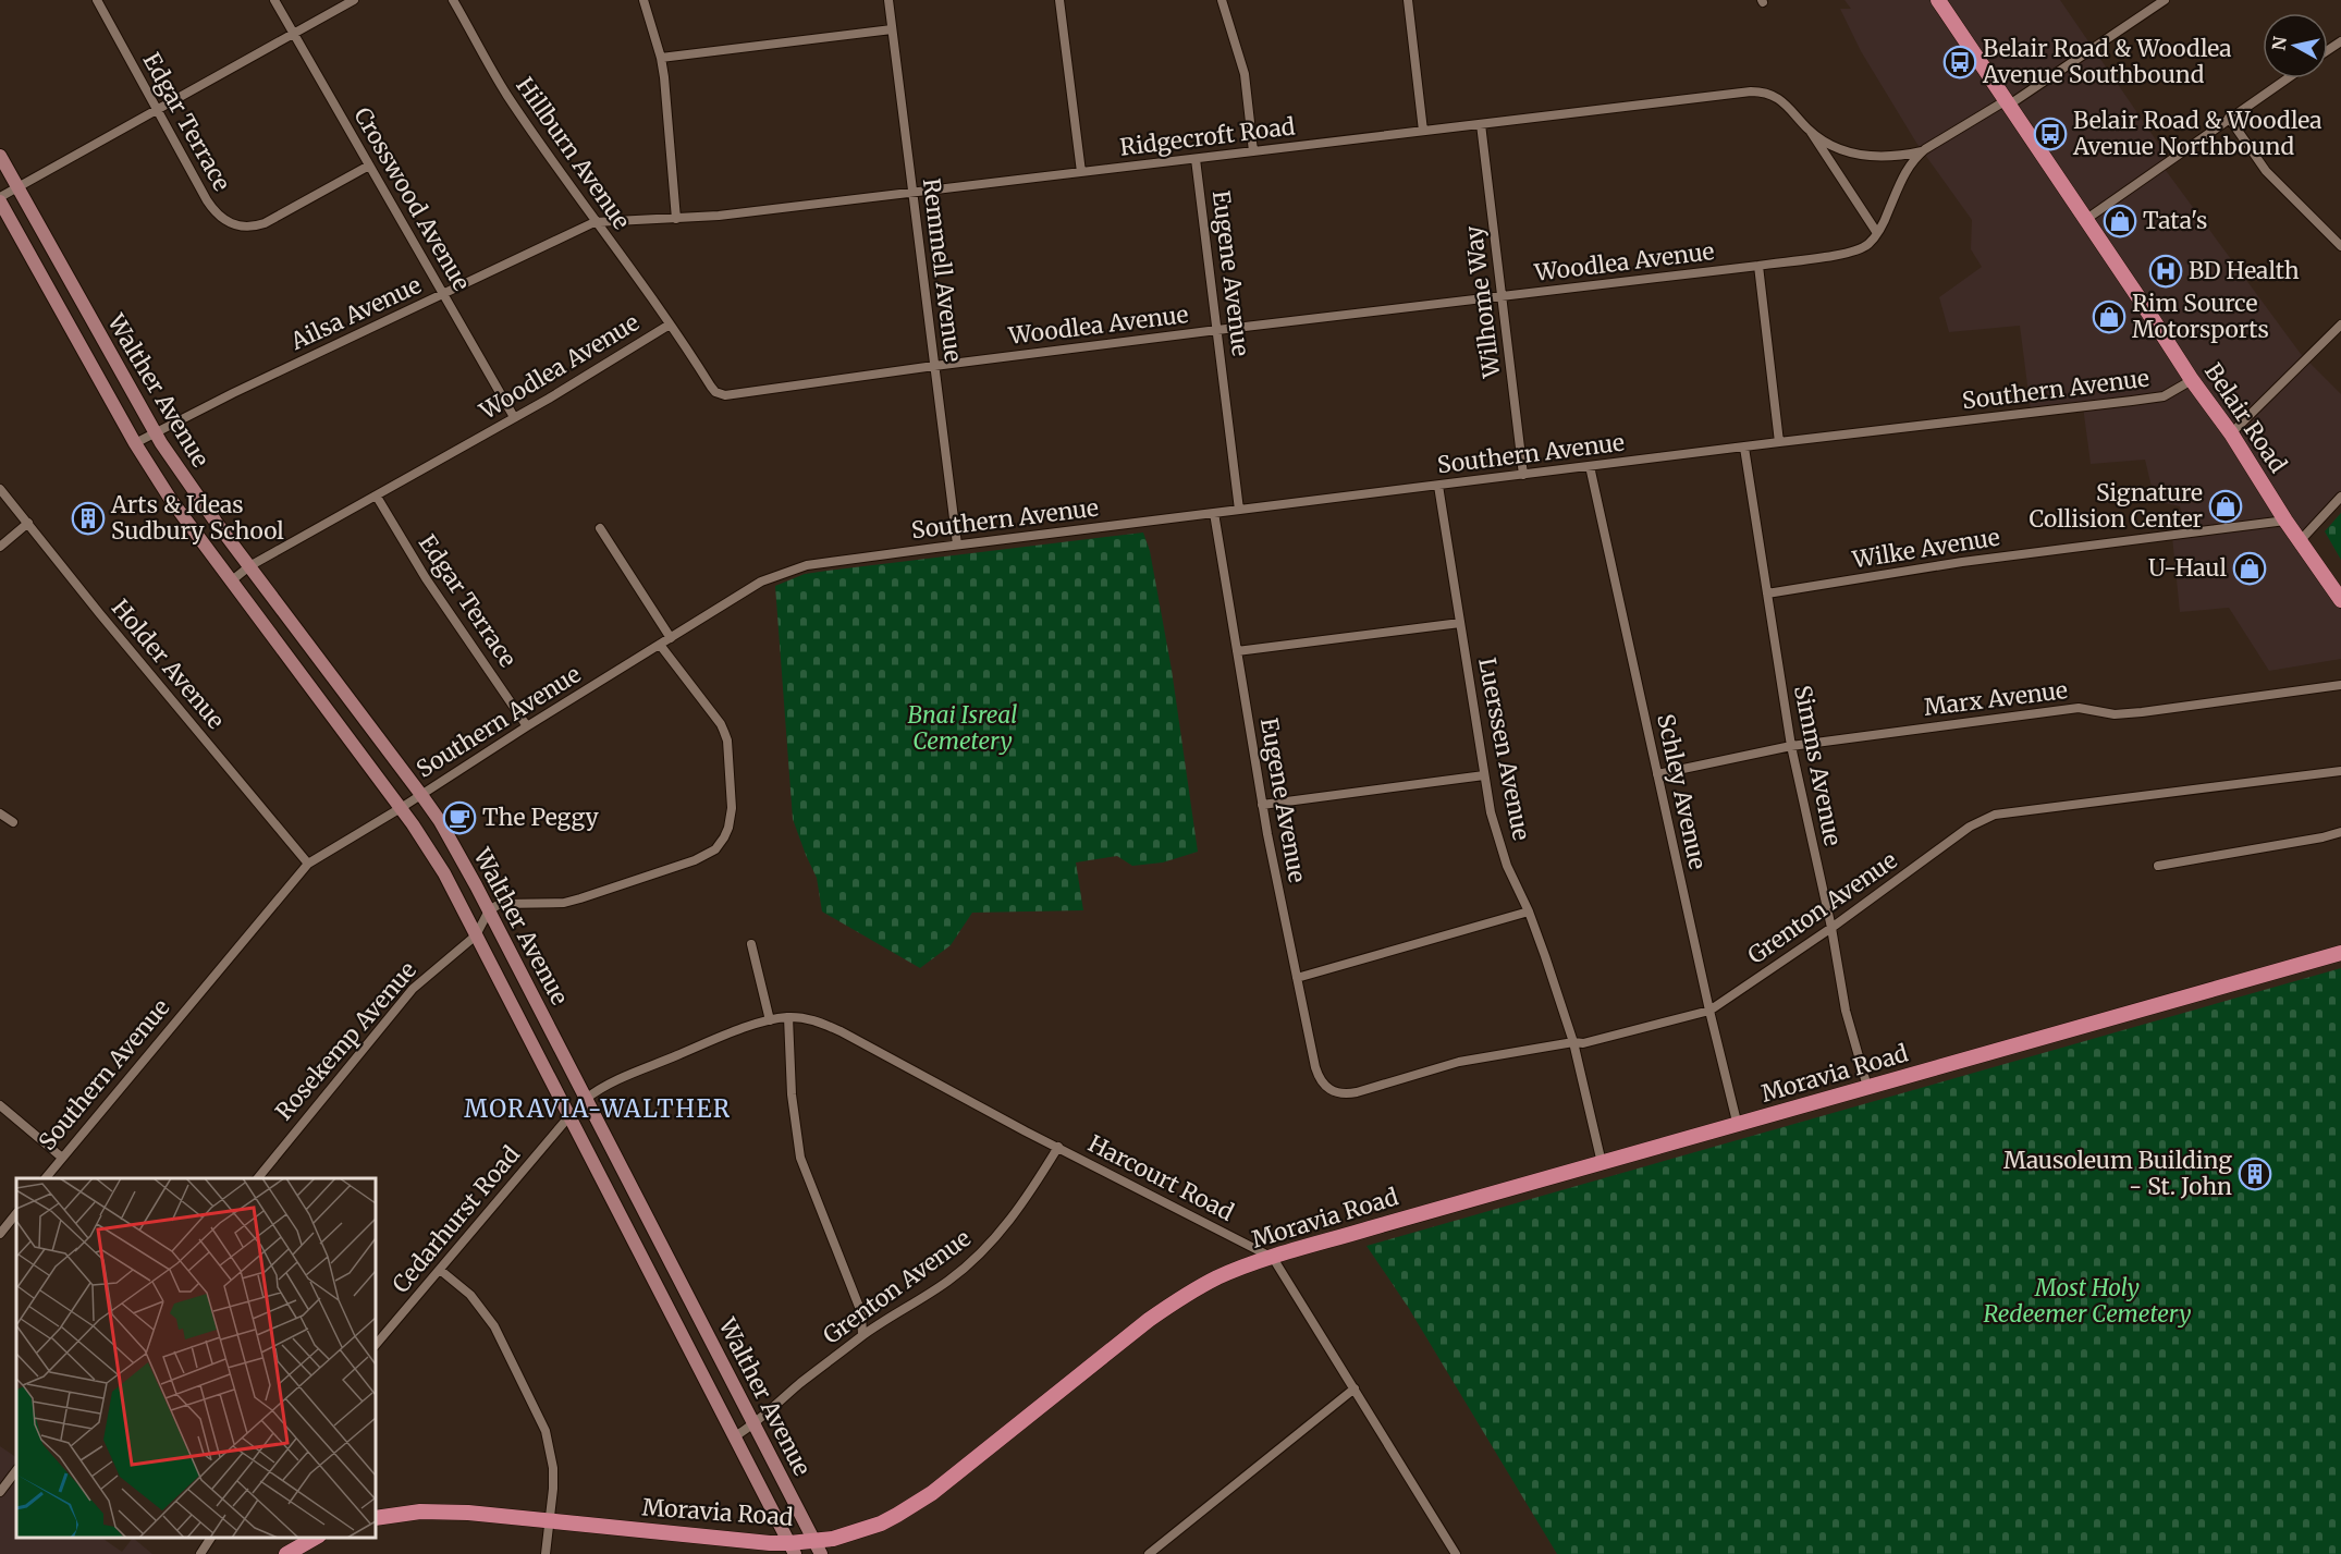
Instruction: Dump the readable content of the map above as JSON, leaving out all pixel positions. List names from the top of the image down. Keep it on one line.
{"streets":{"main road":["Walther Avenue","Belair Road","Moravia Road"],"street":["Edgar Terrace","Ridgecroft Road","Hillburn Avenue","Crosswood Avenue","Woodlea Avenue","Remmell Avenue","Eugene Avenue","Wilhome Way","Ailsa Avenue","Southern Avenue","Wilke Avenue","Holder Avenue","Marx Avenue","Luerssen Avenue","Simms Avenue","Schley Avenue","Grenton Avenue","Rosekemp Avenue","Harcourt Road","Cedarhurst Road"]},"crossings":[["Edgar Terrace","Crosswood Avenue"],["Edgar Terrace","Woodlea Avenue"],["Edgar Terrace","Southern Avenue"],["Ridgecroft Road","Hillburn Avenue"],["Ridgecroft Road","Woodlea Avenue"],["Ridgecroft Road","Remmell Avenue"],["Ridgecroft Road","Eugene Avenue"],["Ridgecroft Road","Wilhome Way"],["Ridgecroft Road","Ailsa Avenue"],["Hillburn Avenue","Woodlea Avenue"],["Hillburn Avenue","Ailsa Avenue"],["Crosswood Avenue","Woodlea Avenue"],["Crosswood Avenue","Ailsa Avenue"],["Woodlea Avenue","Remmell Avenue"],["Woodlea Avenue","Eugene Avenue"],["Woodlea Avenue","Wilhome Way"],["Woodlea Avenue","Walther Avenue"],["Woodlea Avenue","Belair Road"],["Remmell Avenue","Southern Avenue"],["Eugene Avenue","Southern Avenue"],["Eugene Avenue","Grenton Avenue"],["Wilhome Way","Southern Avenue"],["Ailsa Avenue","Walther Avenue"],["Southern Avenue","Walther Avenue"],["Southern Avenue","Belair Road"],["Southern Avenue","Holder Avenue"],["Southern Avenue","Luerssen Avenue"],["Southern Avenue","Simms Avenue"],["Southern Avenue","Schley Avenue"],["Walther Avenue","Grenton Avenue"],["Walther Avenue","Rosekemp Avenue"],["Walther Avenue","Moravia Road"],["Walther Avenue","Cedarhurst Road"],["Belair Road","Wilke Avenue"],["Wilke Avenue","Simms Avenue"],["Marx Avenue","Simms Avenue"],["Marx Avenue","Schley Avenue"],["Luerssen Avenue","Grenton Avenue"],["Luerssen Avenue","Moravia Road"],["Simms Avenue","Grenton Avenue"],["Simms Avenue","Moravia Road"],["Schley Avenue","Grenton Avenue"],["Schley Avenue","Moravia Road"],["Grenton Avenue","Harcourt Road"],["Moravia Road","Harcourt Road"]],"districts":["MORAVIA-WALTHER"],"parks":["Bnai Isreal Cemetery","Most Holy Redeemer Cemetery"],"places":{"bus stop":["Belair Road & Woodlea Avenue Southbound","Belair Road & Woodlea Avenue Northbound"],"shop":["Tata's","Rim Source Motorsports","Signature Collision Center","U-Haul"],"hospital":["BD Health"],"building":["Arts & Ideas Sudbury School","Mausoleum Building - St. John"],"cafe":["The Peggy"]},"north":"left"}
